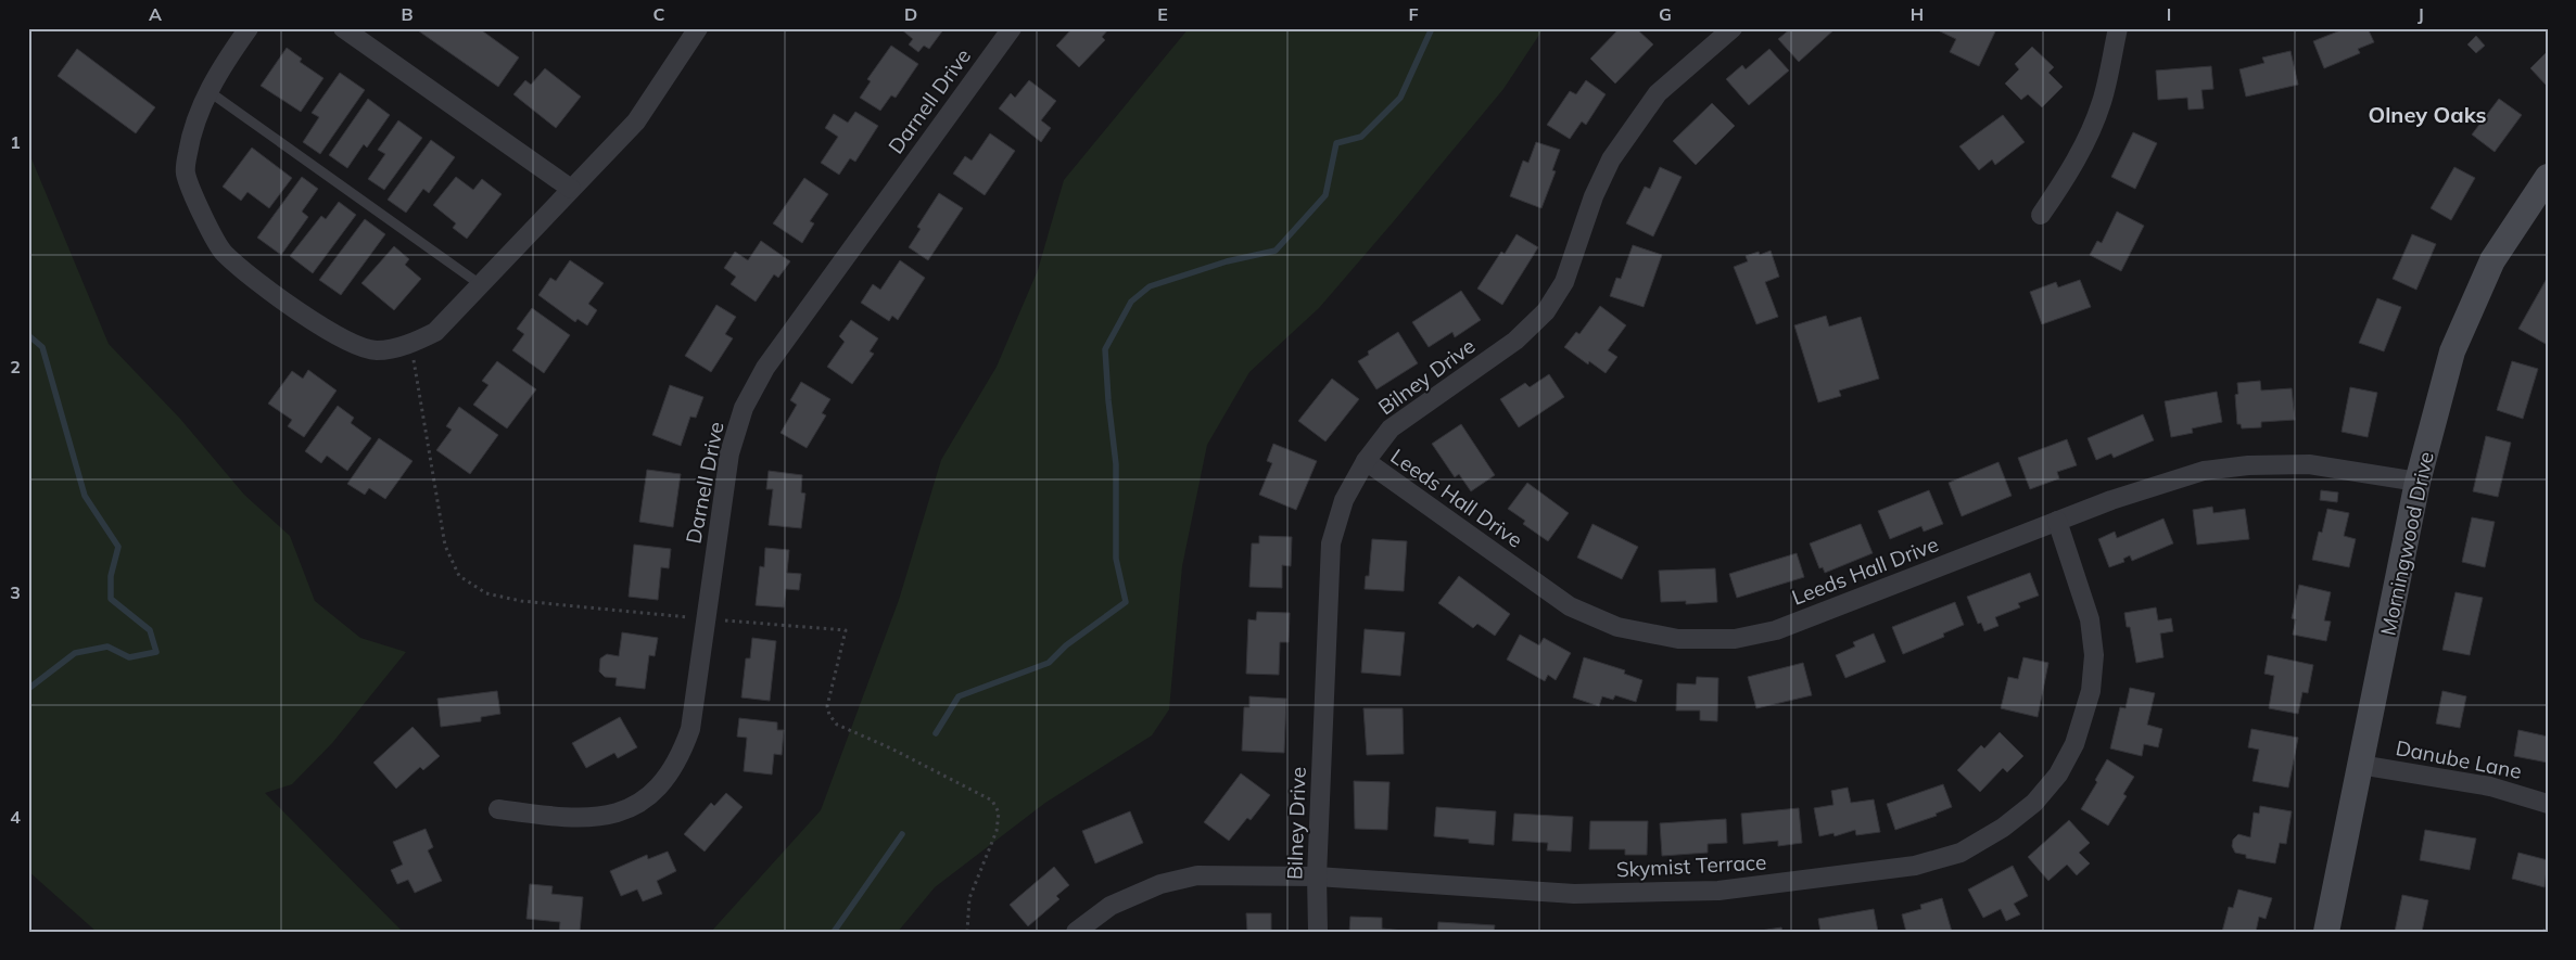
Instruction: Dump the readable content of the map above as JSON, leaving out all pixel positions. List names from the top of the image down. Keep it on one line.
{"streets":{"street":["Darnell Drive","Bilney Drive","Leeds Hall Drive","Morningwood Drive","Danube Lane","Skymist Terrace"]},"crossings":[["Bilney Drive","Leeds Hall Drive"],["Bilney Drive","Skymist Terrace"],["Leeds Hall Drive","Morningwood Drive"],["Leeds Hall Drive","Skymist Terrace"],["Morningwood Drive","Danube Lane"]],"districts":["Olney Oaks"],"grid":{"columns":["A","B","C","D","E","F","G","H","I","J"],"rows":["1","2","3","4"]}}
